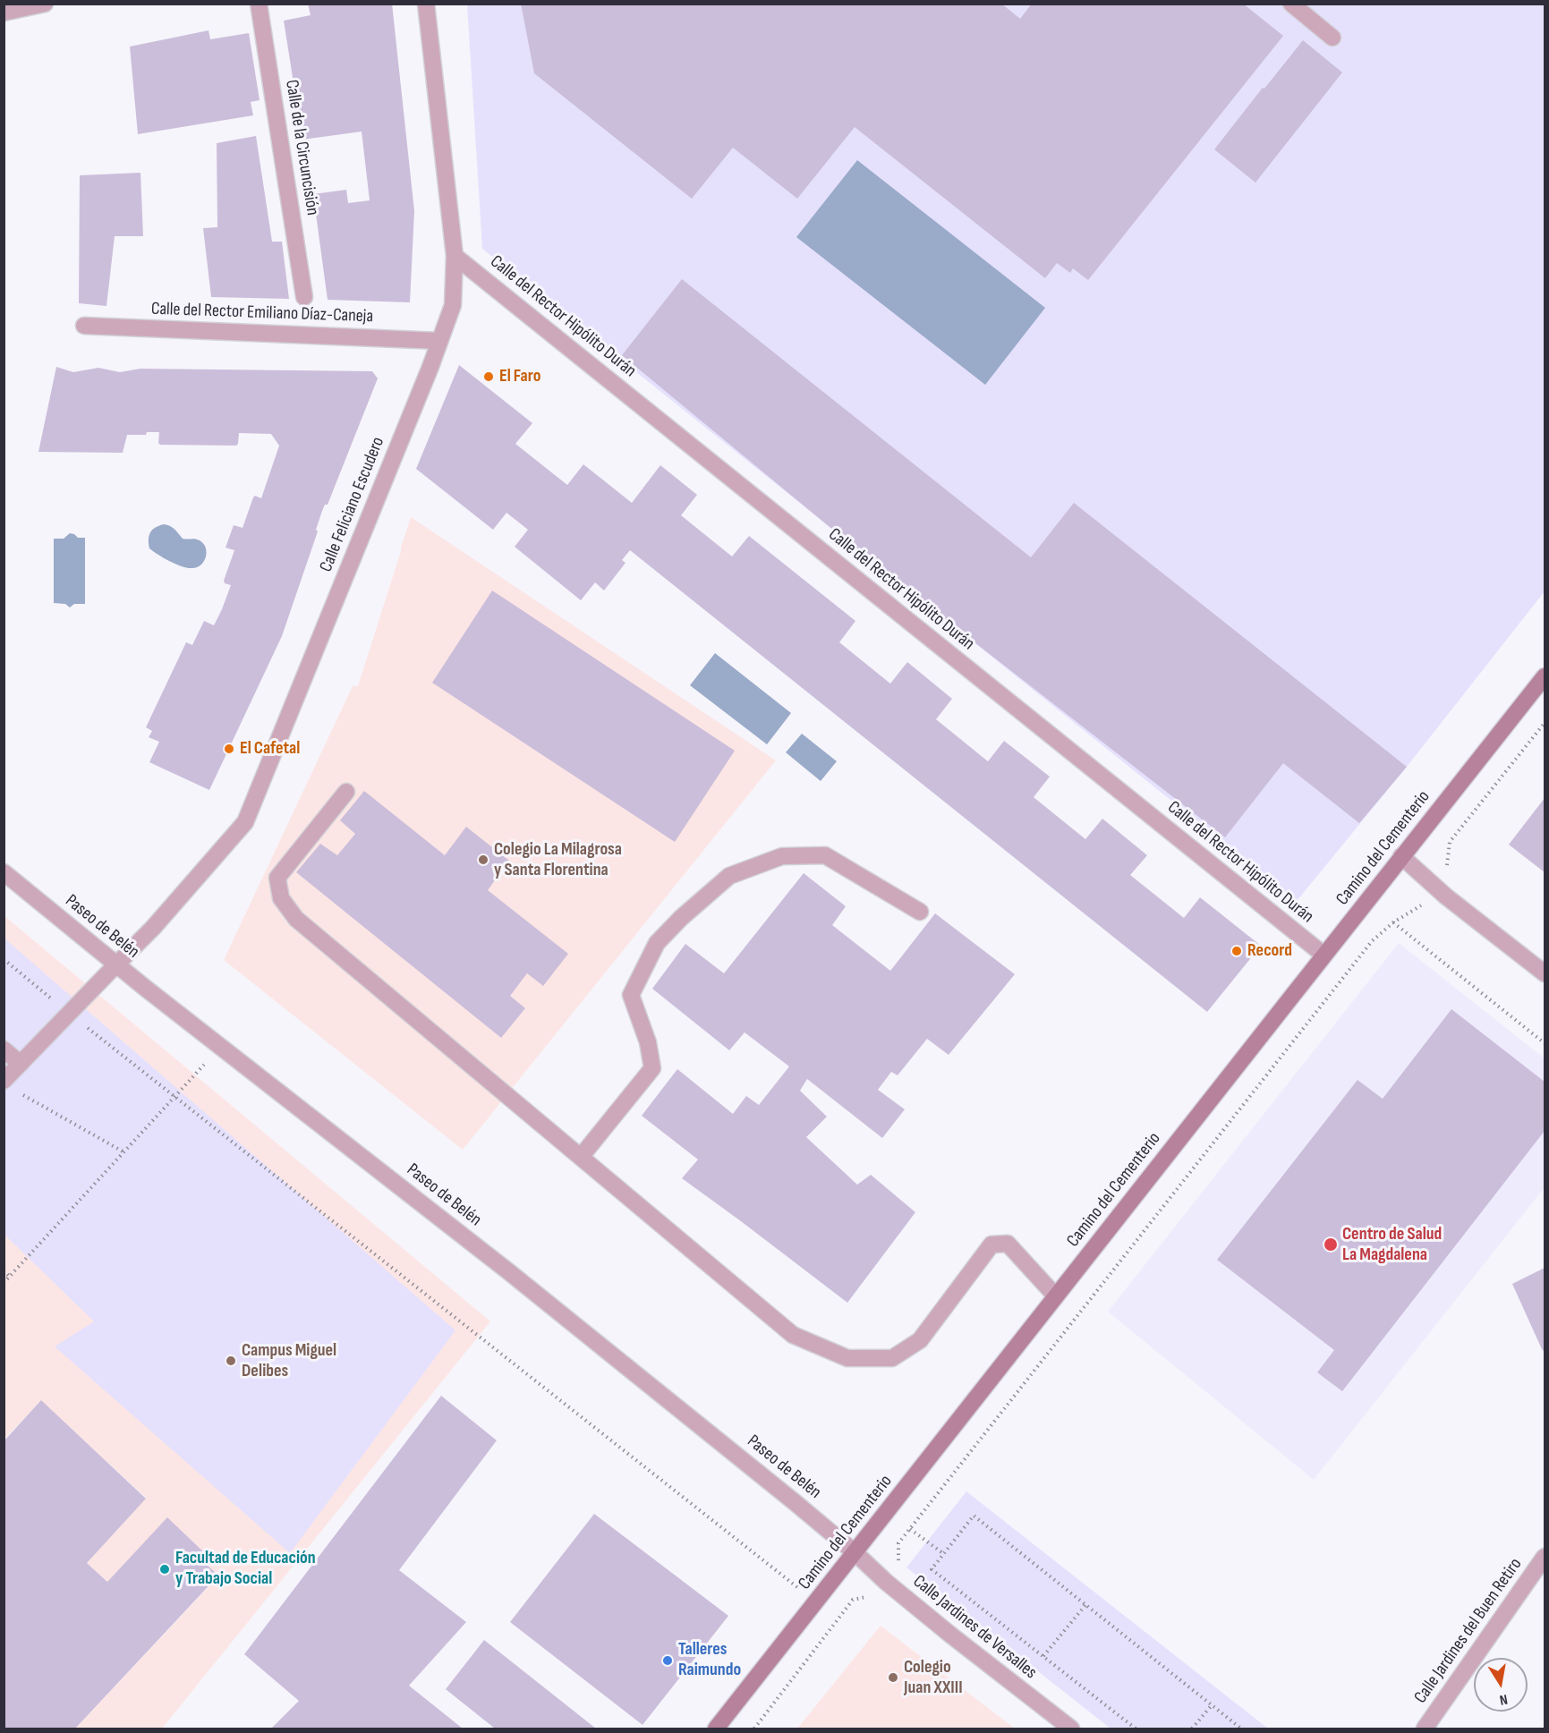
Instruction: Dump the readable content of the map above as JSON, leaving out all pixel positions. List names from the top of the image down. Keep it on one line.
{"streets":{"main road":["Camino del Cementerio"],"street":["Calle de la Circuncisión","Calle del Rector Emiliano Díaz-Caneja","Calle del Rector Hipólito Durán","Calle Feliciano Escudero","Paseo de Belén","Calle Jardines de Versalles","Calle Jardines del Buen Retiro"]},"crossings":[["Calle del Rector Emiliano Díaz-Caneja","Calle Feliciano Escudero"],["Calle del Rector Hipólito Durán","Calle Feliciano Escudero"],["Calle del Rector Hipólito Durán","Camino del Cementerio"],["Calle Feliciano Escudero","Paseo de Belén"],["Camino del Cementerio","Paseo de Belén"],["Camino del Cementerio","Calle Jardines de Versalles"],["Paseo de Belén","Calle Jardines de Versalles"]],"places":["El Faro","El Cafetal","Colegio La Milagrosa y Santa Florentina","Record","Centro de Salud La Magdalena","Campus Miguel Delibes","Facultad de Educación y Trabajo Social","Talleres Raimundo","Colegio Juan XXIII"],"north":"bottom"}
